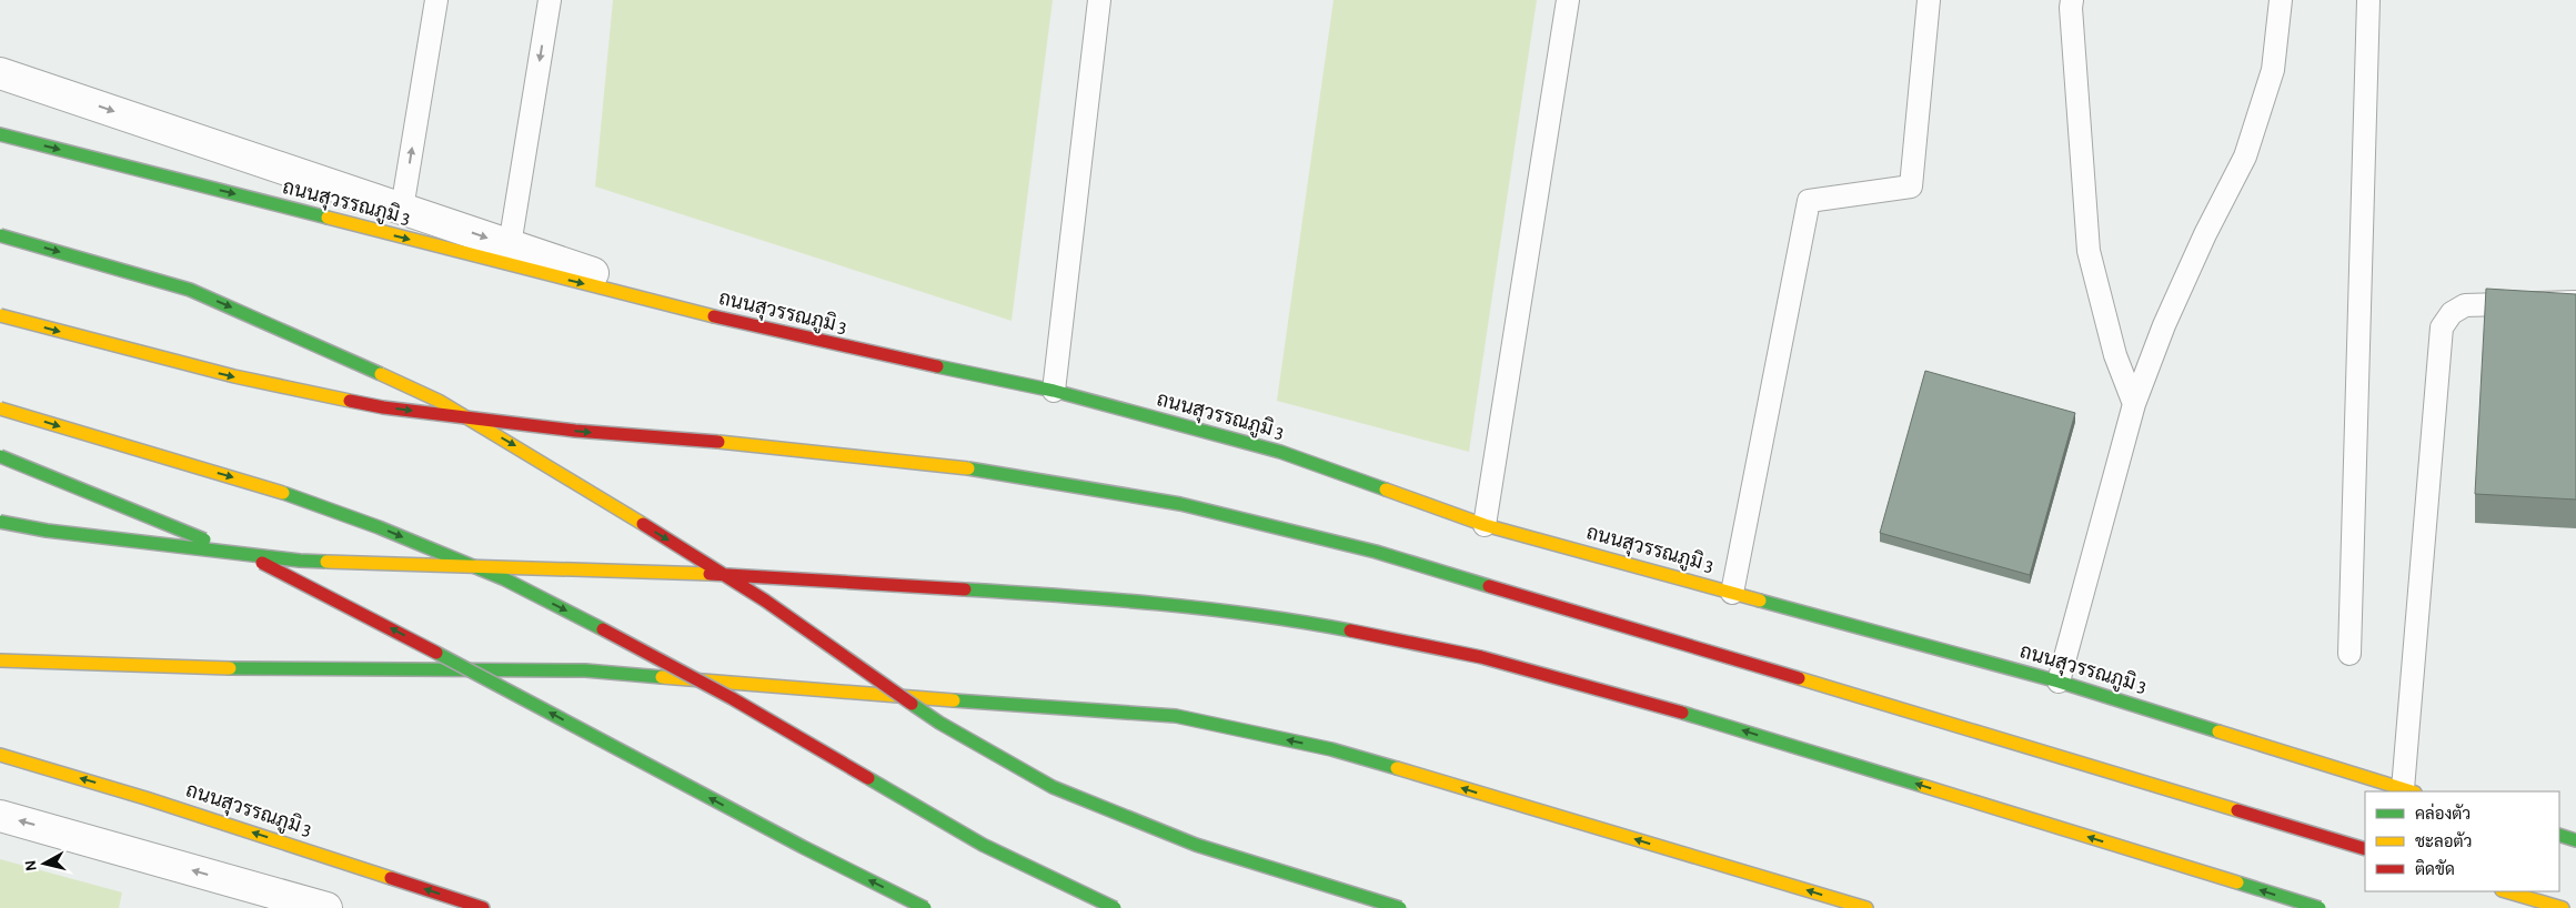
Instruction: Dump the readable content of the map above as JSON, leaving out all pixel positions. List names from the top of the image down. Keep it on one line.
{"streets":{"main road":["ถนนสุวรรณภูมิ 3"]},"legend":["คล่องตัว","ชะลอตัว","ติดขัด"],"north":"left"}
